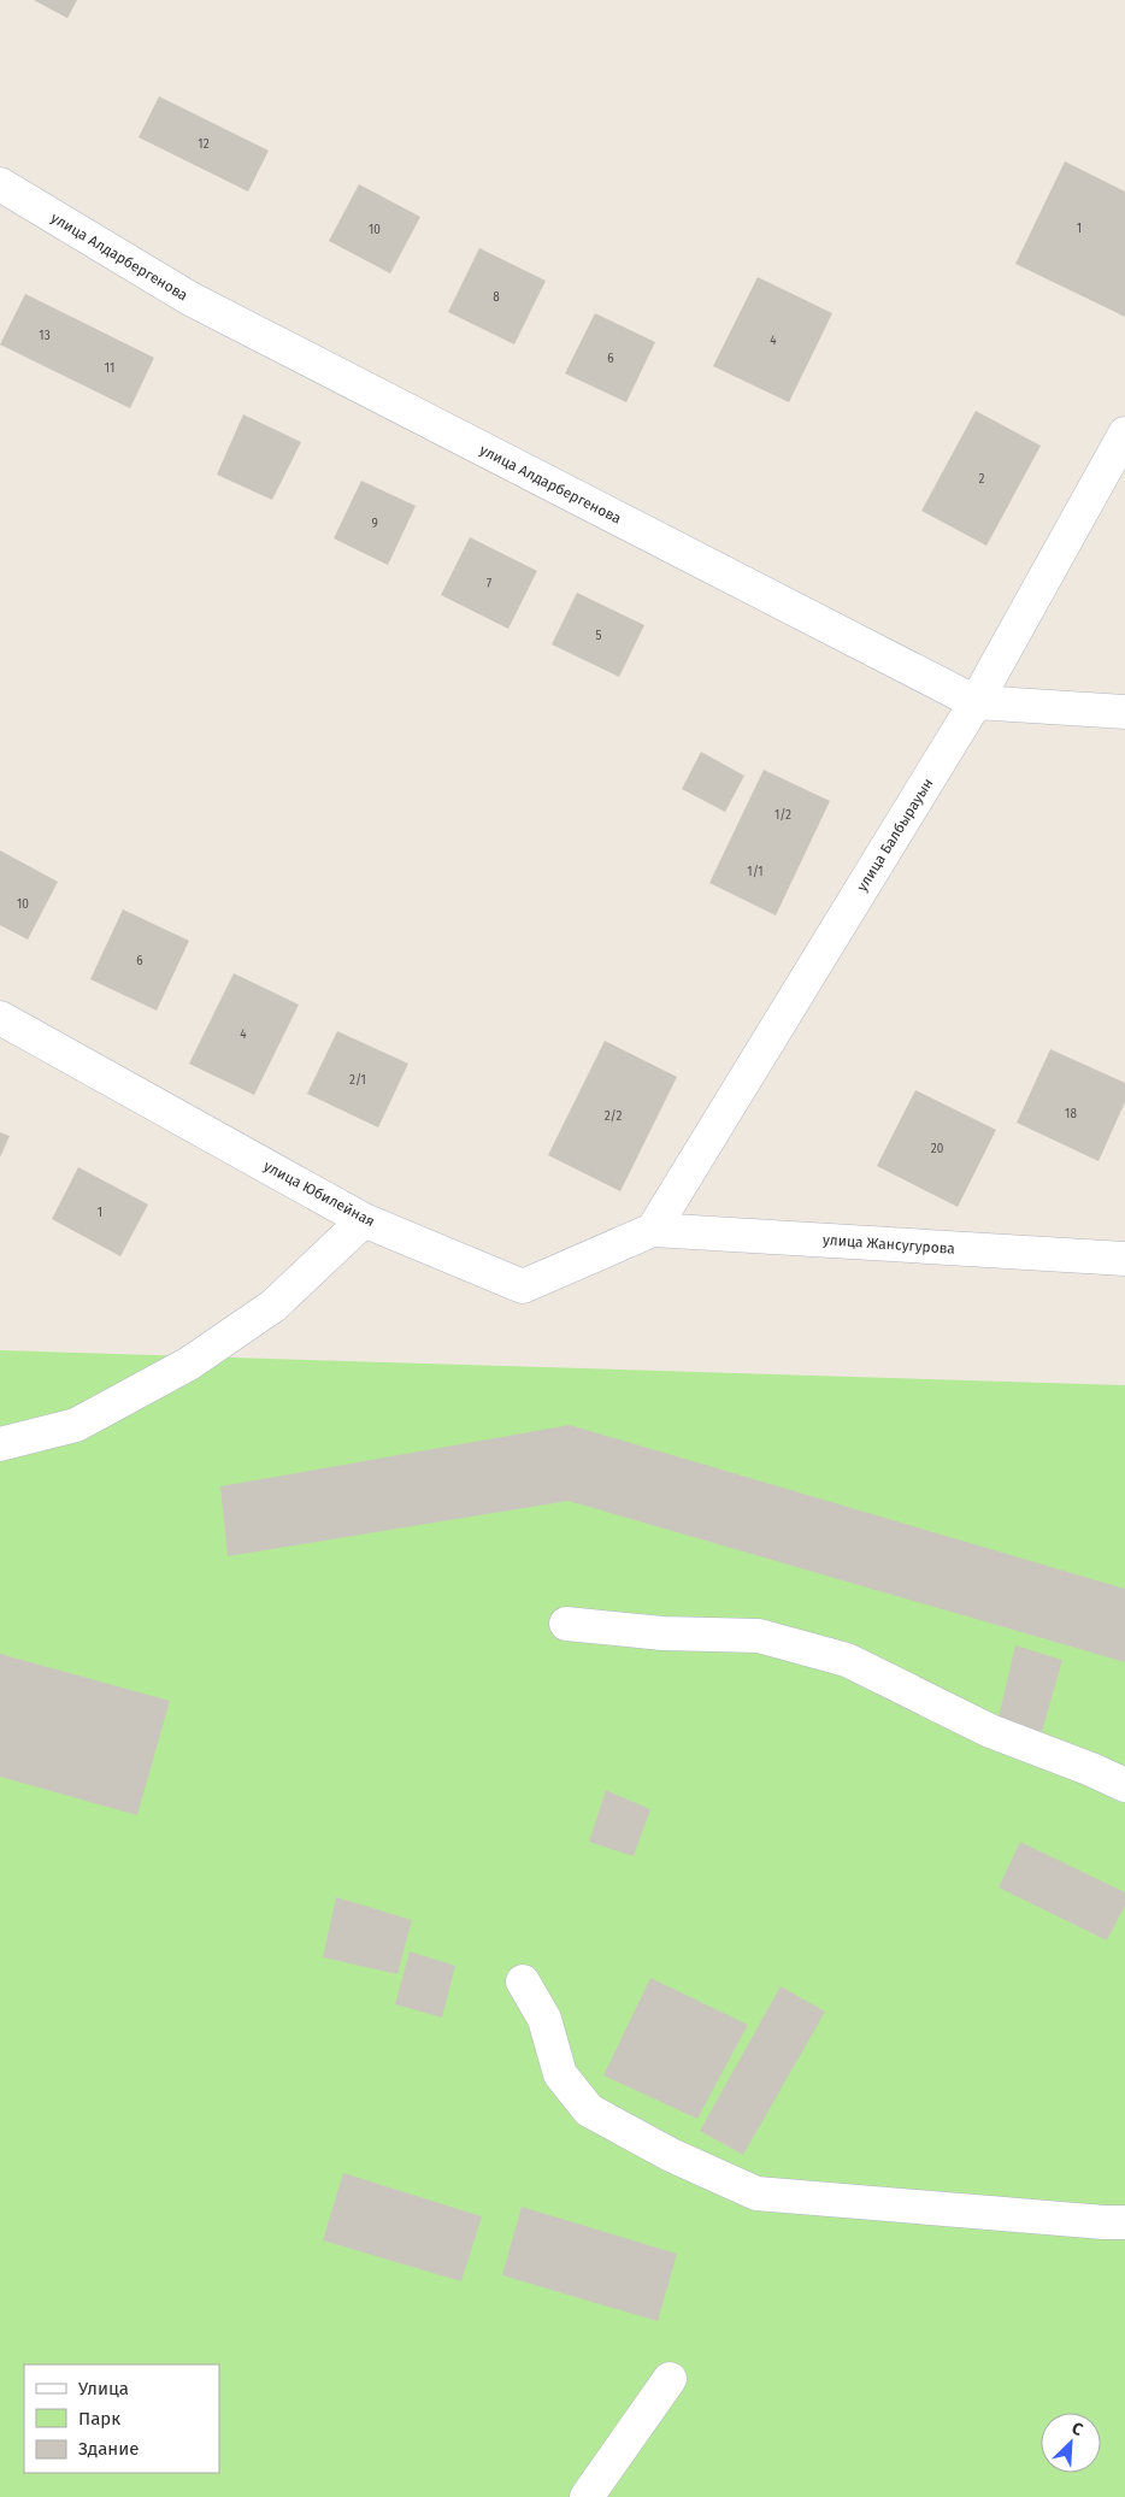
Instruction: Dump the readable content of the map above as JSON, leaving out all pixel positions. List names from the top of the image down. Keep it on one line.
{"streets":{"street":["улица Алдарбергенова","улица Балбырауын","улица Юбилейная","улица Жансугурова"]},"crossings":[["улица Алдарбергенова","улица Балбырауын"],["улица Балбырауын","улица Юбилейная"],["улица Балбырауын","улица Жансугурова"],["улица Юбилейная","улица Жансугурова"]],"house_numbers":["12","1","10","8","13","4","6","11","2","9","7","5","1/2","1/1","10","6","4","2/1","18","2/2","20","1"],"legend":["Улица","Парк","Здание"],"north":"top right"}
